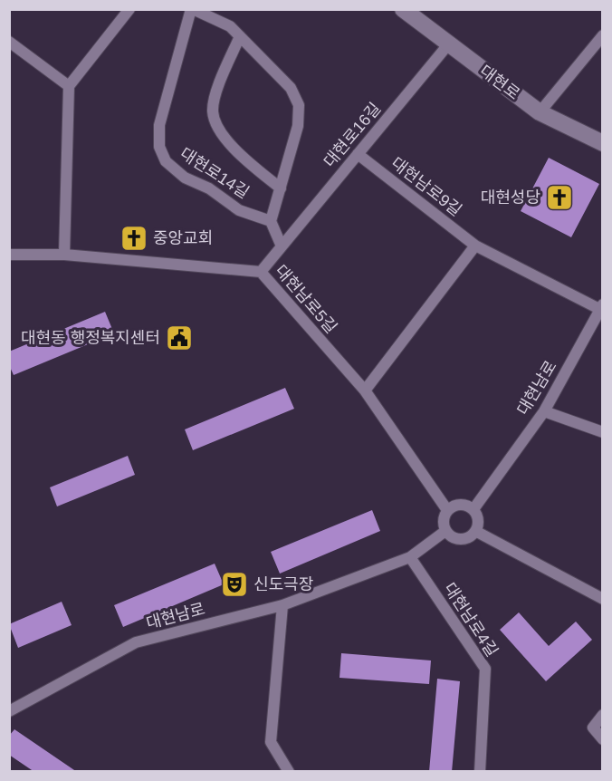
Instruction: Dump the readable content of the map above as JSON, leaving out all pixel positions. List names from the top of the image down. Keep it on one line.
{"streets":{"main road":["대현로"],"street":["대현로16길","대현로14길","대현남로9길","대현남로5길","대현남로","대현남로4길"]},"crossings":[["대현로","대현로16길"],["대현로16길","대현남로9길"],["대현로16길","대현남로5길"],["대현남로9길","대현남로"],["대현남로5길","대현남로"],["대현남로","대현남로4길"]],"places":{"church":["대현성당","중앙교회"],"public building":["대현동 행정복지센터"],"theatre":["신도극장"]}}
